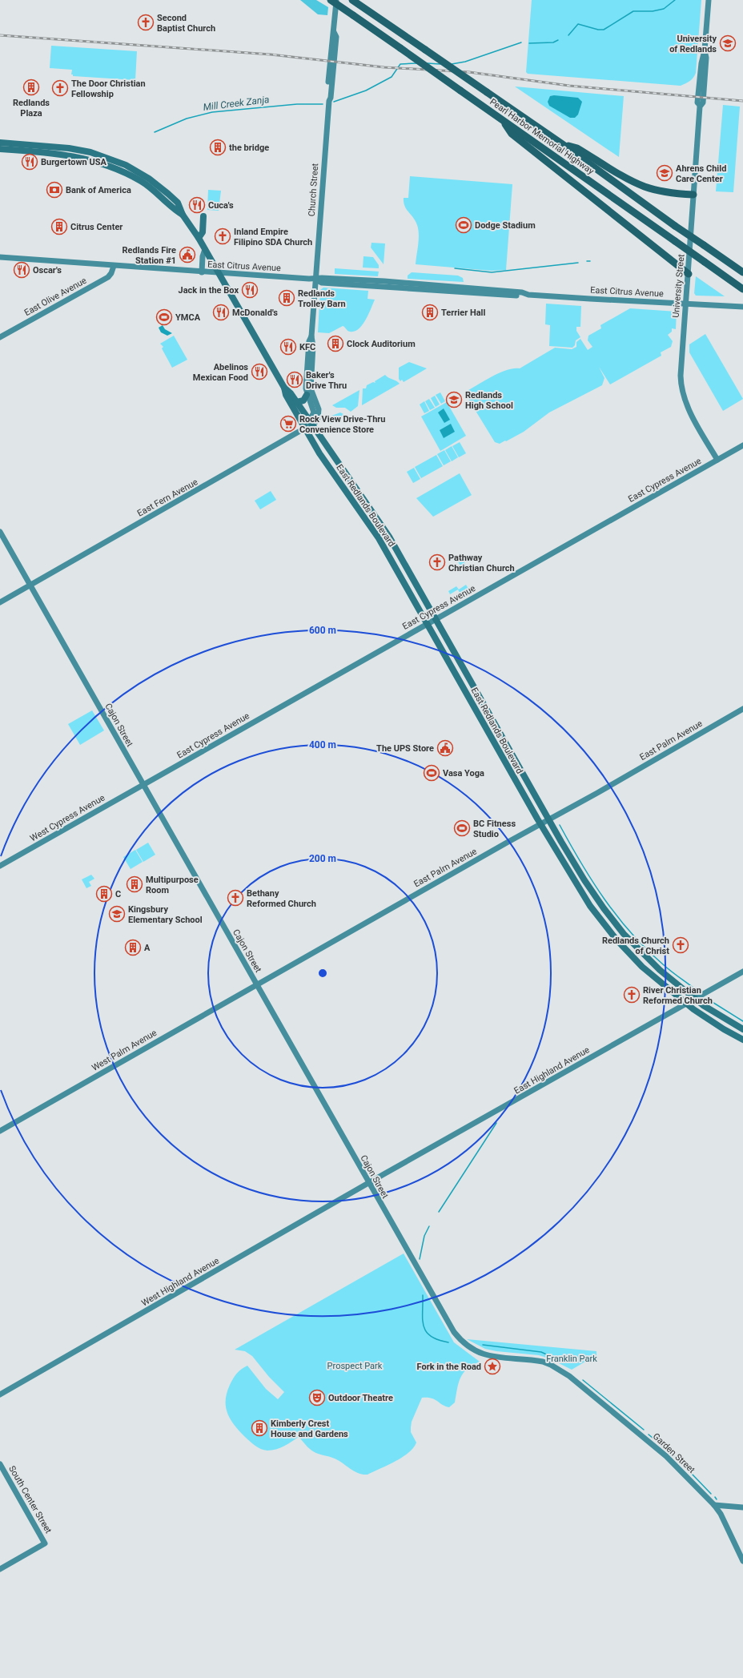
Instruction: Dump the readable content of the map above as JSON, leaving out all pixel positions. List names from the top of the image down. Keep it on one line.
{"streets":{"highway":["Pearl Harbor Memorial Highway"],"main road":["East Redlands Boulevard"],"street":["Church Street","East Citrus Avenue","University Street","East Olive Avenue","East Cypress Avenue","East Fern Avenue","Cajon Street","East Palm Avenue","West Cypress Avenue","West Palm Avenue","East Highland Avenue","West Highland Avenue","Garden Street","South Center Street"]},"crossings":[["Church Street","East Citrus Avenue"],["East Citrus Avenue","University Street"],["East Citrus Avenue","East Olive Avenue"],["East Citrus Avenue","East Redlands Boulevard"],["University Street","East Cypress Avenue"],["East Cypress Avenue","East Redlands Boulevard"],["East Cypress Avenue","Cajon Street"],["East Cypress Avenue","West Cypress Avenue"],["East Fern Avenue","East Redlands Boulevard"],["East Fern Avenue","Cajon Street"],["East Redlands Boulevard","East Palm Avenue"],["East Redlands Boulevard","East Highland Avenue"],["Cajon Street","East Palm Avenue"],["Cajon Street","West Cypress Avenue"],["Cajon Street","West Palm Avenue"],["Cajon Street","East Highland Avenue"],["Cajon Street","West Highland Avenue"],["Cajon Street","Garden Street"],["East Palm Avenue","West Palm Avenue"],["East Highland Avenue","West Highland Avenue"]],"water":["Mill Creek Zanja"],"parks":["Franklin Park","Prospect Park"],"places":{"church":["Second Baptist Church","The Door Christian Fellowship","Inland Empire Filipino SDA Church","Pathway Christian Church","Bethany Reformed Church","Redlands Church of Christ","River Christian Reformed Church"],"school or university":["University of Redlands","Ahrens Child Care Center","Redlands High School","Kingsbury Elementary School"],"building":["Redlands Plaza","the bridge","Citrus Center","Redlands Trolley Barn","Terrier Hall","Clock Auditorium","Multipurpose Room","C","A","Kimberly Crest House and Gardens"],"restaurant":["Burgertown USA","Cuca's","Oscar's","Jack in the Box","McDonald's","KFC","Abelinos Mexican Food","Baker's Drive Thru"],"bank":["Bank of America"],"sports":["Dodge Stadium","YMCA","Vasa Yoga","BC Fitness Studio"],"public building":["Redlands Fire Station #1","The UPS Store"],"supermarket":["Rock View Drive-Thru Convenience Store"],"place":["Fork in the Road"],"theatre":["Outdoor Theatre"]},"rings":["600 m","400 m","200 m"]}
